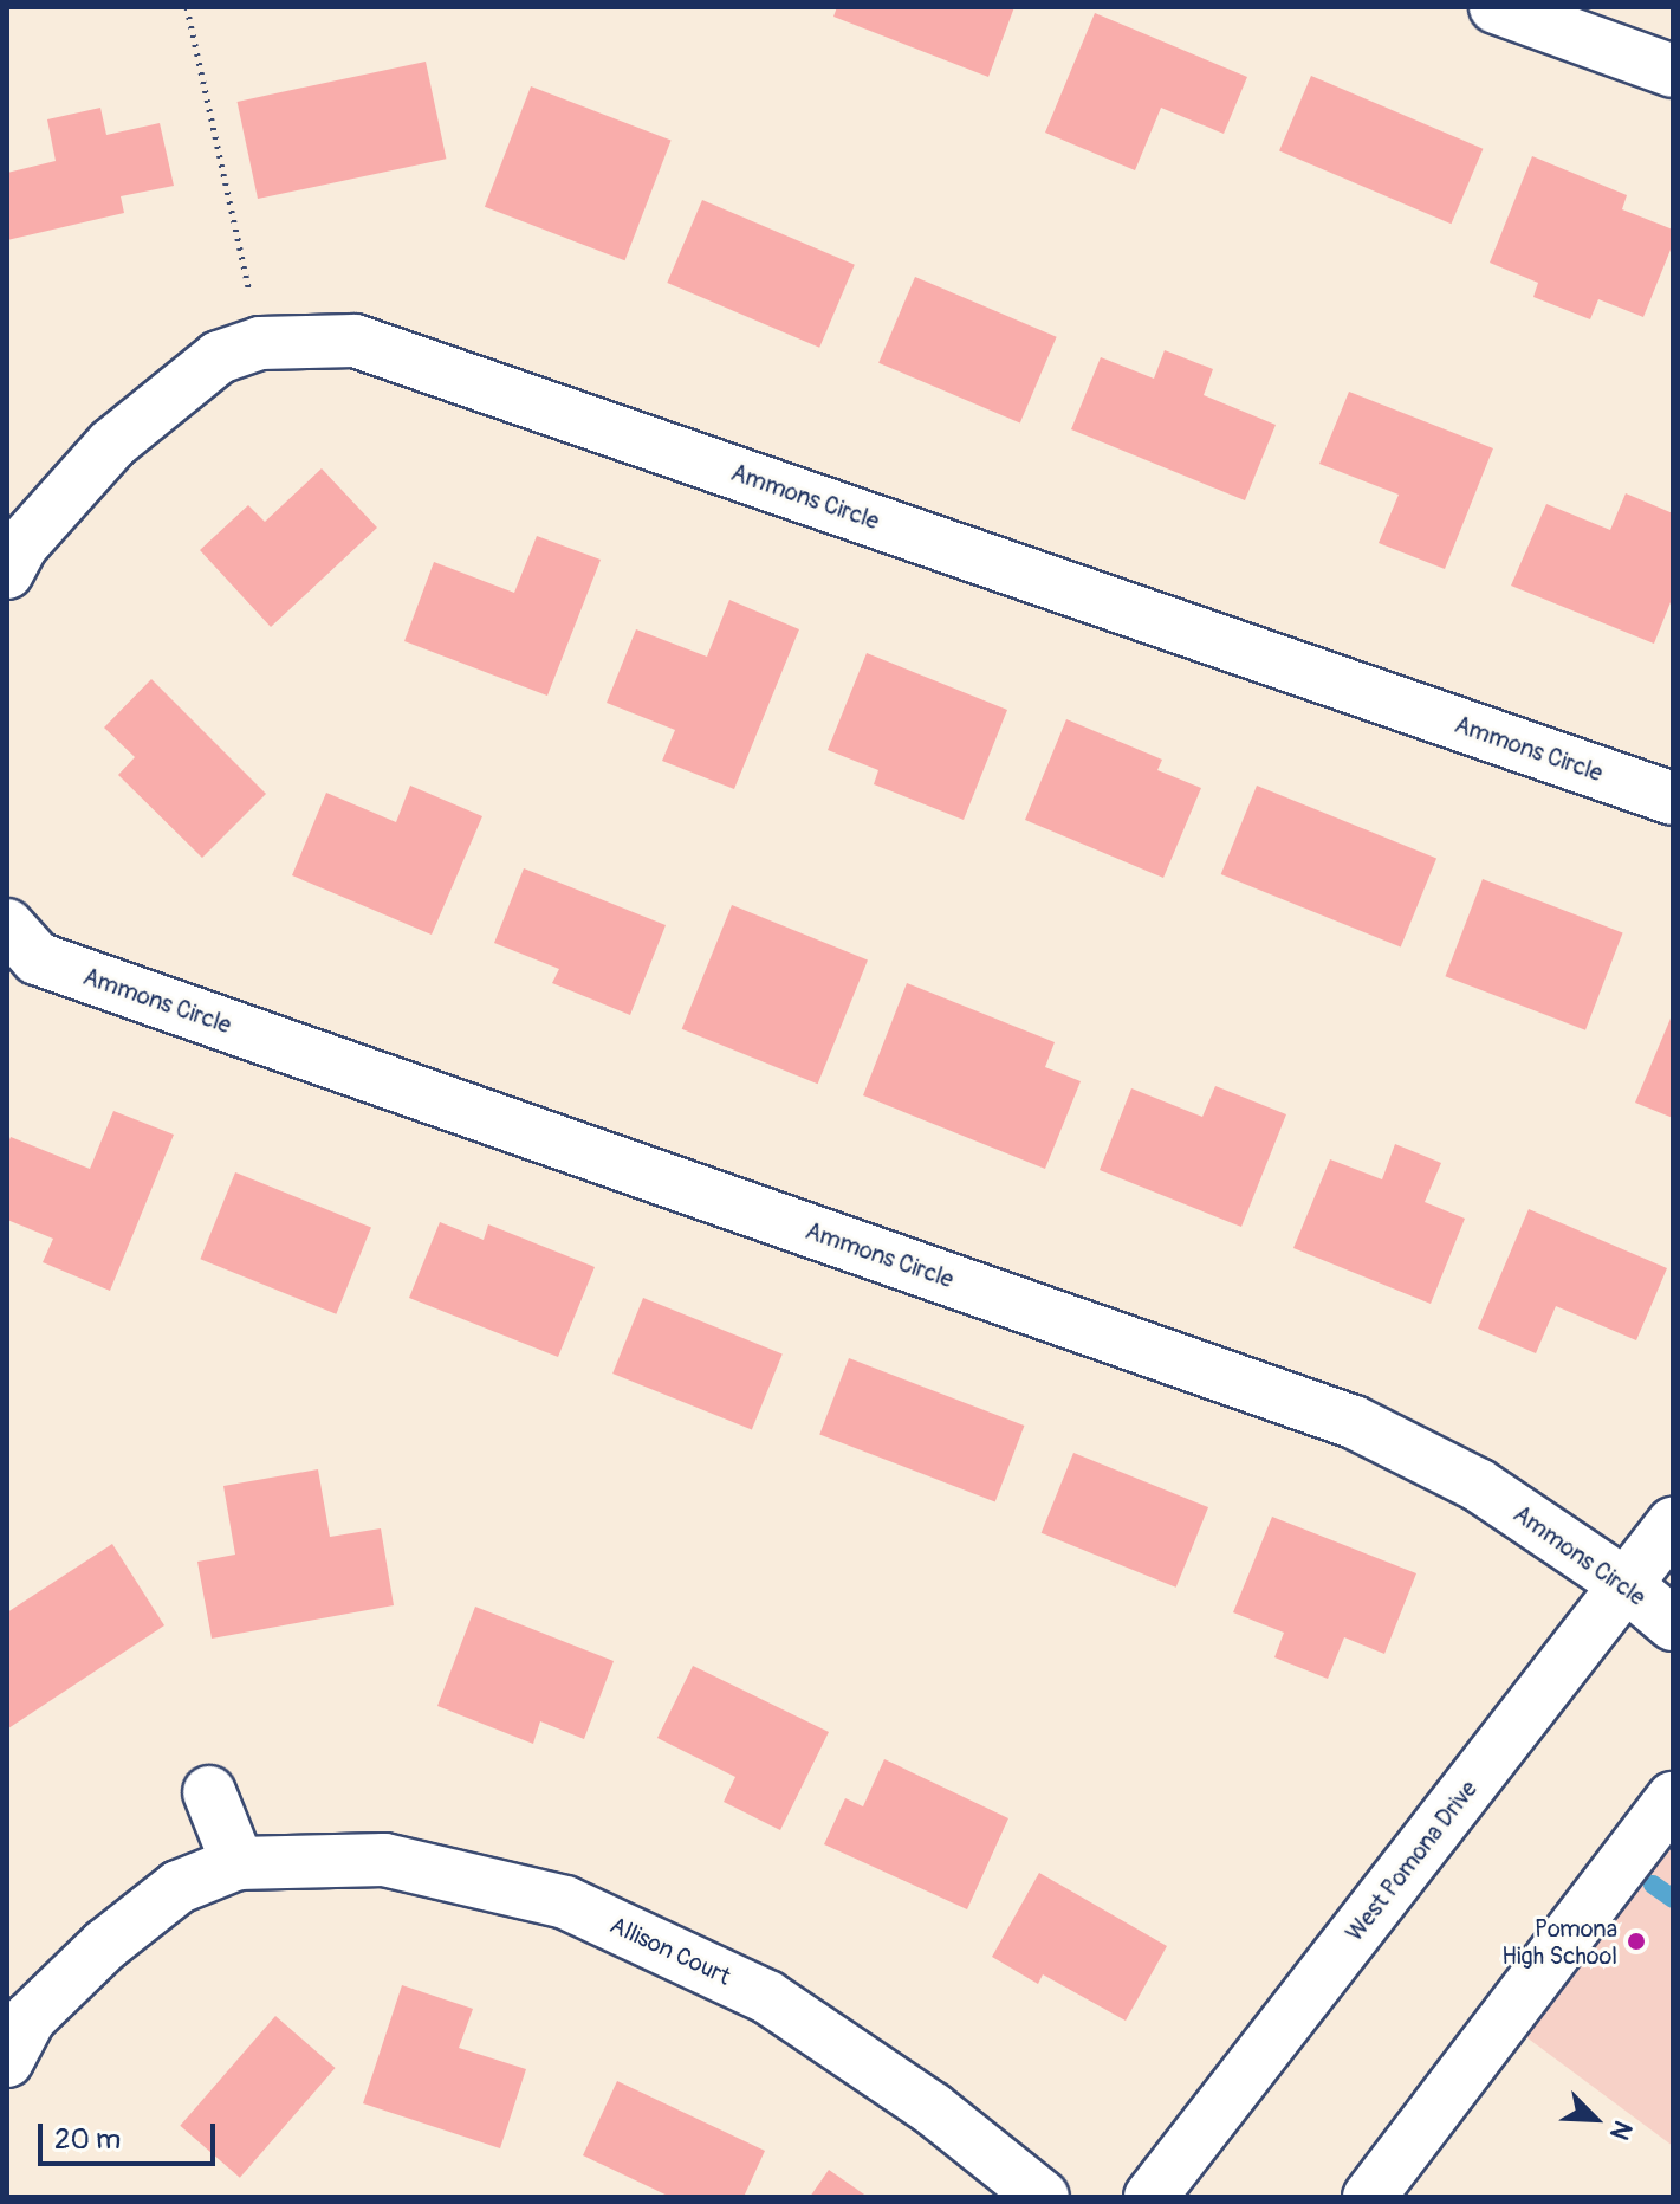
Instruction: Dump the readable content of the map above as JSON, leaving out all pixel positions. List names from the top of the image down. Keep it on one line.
{"streets":{"street":["Ammons Circle","West Pomona Drive","Allison Court"]},"crossings":[["Ammons Circle","West Pomona Drive"]],"places":["Pomona High School"],"scale_bar":"20 m","north":"bottom right"}
